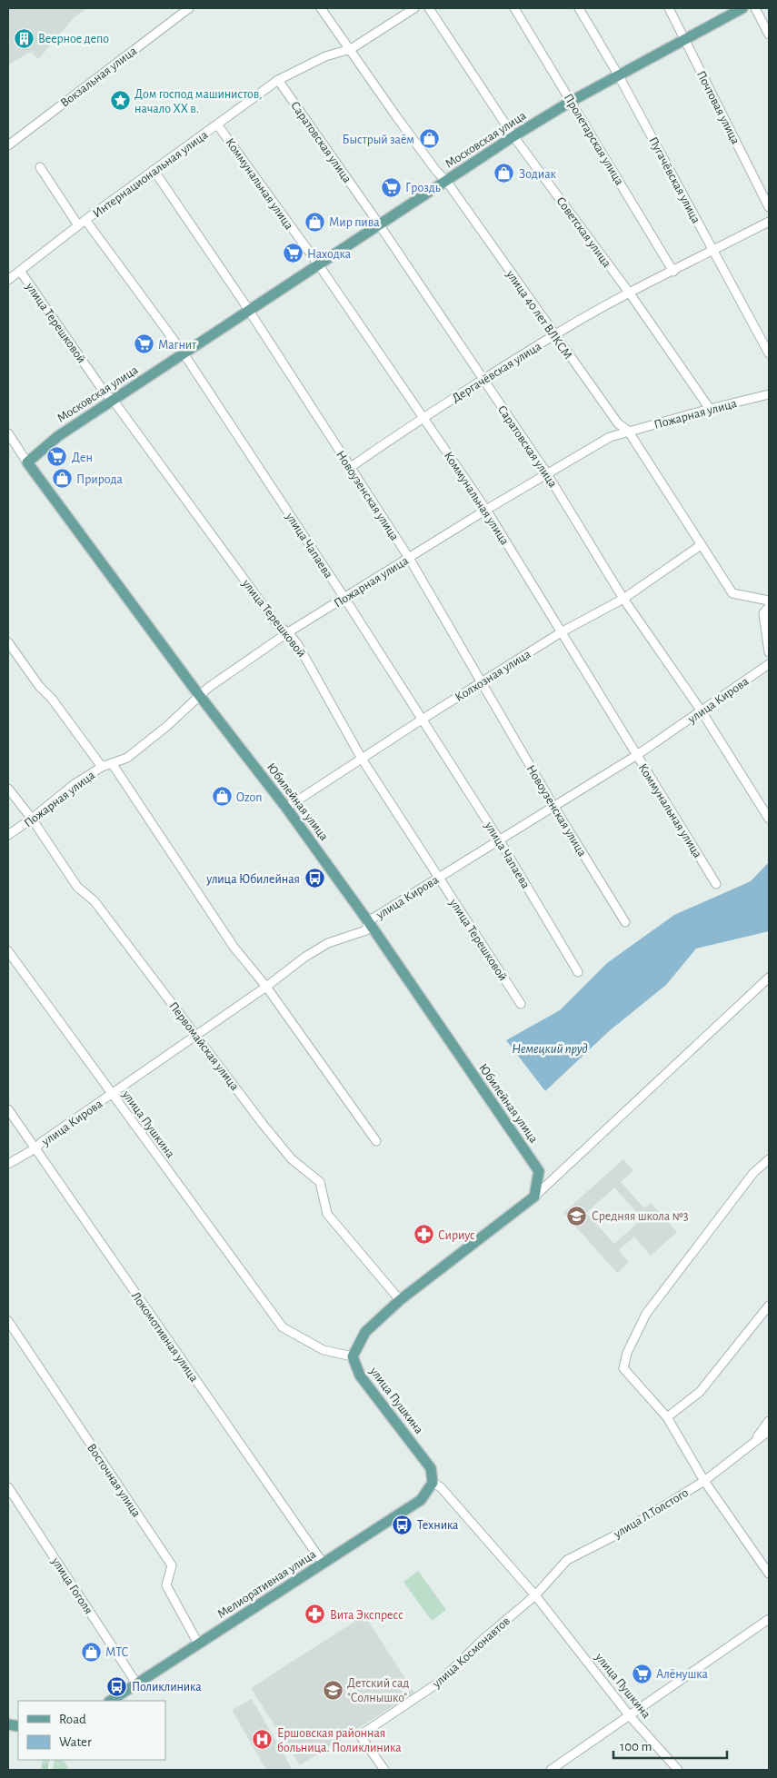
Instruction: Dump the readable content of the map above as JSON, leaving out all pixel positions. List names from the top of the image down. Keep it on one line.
{"streets":{"main road":["Московская улица","Юбилейная улица","улица Пушкина","Мелиоративная улица"],"street":["Вокзальная улица","Почтовая улица","Пролетарская улица","Саратовская улица","Интернациональная улица","Пугачёвская улица","Коммунальная улица","Советская улица","улица 40 лет ВЛКСМ","улица Терешковой","Дергачёвская улица","Пожарная улица","Новоузенская улица","улица Чапаева","Колхозная улица","улица Кирова","Первомайская улица","Локомотивная улица","Восточная улица","улица Л.Толстого","улица Гоголя","улица Космонавтов"]},"crossings":[["Почтовая улица","Московская улица"],["Московская улица","Пролетарская улица"],["Московская улица","Саратовская улица"],["Московская улица","Пугачёвская улица"],["Московская улица","Коммунальная улица"],["Московская улица","Советская улица"],["Московская улица","улица 40 лет ВЛКСМ"],["Московская улица","улица Терешковой"],["Московская улица","Новоузенская улица"],["Московская улица","улица Чапаева"],["Московская улица","Юбилейная улица"],["Пролетарская улица","Дергачёвская улица"],["Саратовская улица","Интернациональная улица"],["Саратовская улица","Дергачёвская улица"],["Саратовская улица","Пожарная улица"],["Саратовская улица","Колхозная улица"],["Саратовская улица","улица Кирова"],["Интернациональная улица","Коммунальная улица"],["Интернациональная улица","улица 40 лет ВЛКСМ"],["Интернациональная улица","улица Терешковой"],["Интернациональная улица","Новоузенская улица"],["Интернациональная улица","улица Чапаева"],["Пугачёвская улица","Дергачёвская улица"],["Коммунальная улица","Дергачёвская улица"],["Коммунальная улица","Пожарная улица"],["Коммунальная улица","Колхозная улица"],["Коммунальная улица","улица Кирова"],["Советская улица","Дергачёвская улица"],["Советская улица","Пожарная улица"],["улица 40 лет ВЛКСМ","Дергачёвская улица"],["улица 40 лет ВЛКСМ","Пожарная улица"],["улица 40 лет ВЛКСМ","Колхозная улица"],["улица Терешковой","Пожарная улица"],["улица Терешковой","Колхозная улица"],["улица Терешковой","улица Кирова"],["Дергачёвская улица","Новоузенская улица"],["Пожарная улица","Новоузенская улица"],["Пожарная улица","улица Чапаева"],["Пожарная улица","Юбилейная улица"],["Пожарная улица","Первомайская улица"],["Новоузенская улица","Колхозная улица"],["Новоузенская улица","улица Кирова"],["улица Чапаева","Колхозная улица"],["улица Чапаева","улица Кирова"],["Колхозная улица","Юбилейная улица"],["улица Кирова","Юбилейная улица"],["улица Кирова","Первомайская улица"],["улица Кирова","улица Пушкина"],["улица Кирова","Локомотивная улица"],["улица Пушкина","улица Л.Толстого"],["улица Пушкина","Мелиоративная улица"],["улица Пушкина","улица Космонавтов"],["Локомотивная улица","Мелиоративная улица"],["Восточная улица","Мелиоративная улица"],["улица Л.Толстого","улица Космонавтов"],["Мелиоративная улица","улица Гоголя"]],"water":["Немецкий пруд"],"places":{"building":["Веерное депо"],"place":["Дом господ машинистов, начало XX в."],"shop":["Быстрый заём","Зодиак","Мир пива","Природа","Ozon","МТС"],"supermarket":["Гроздь","Находка","Магнит","Ден","Алёнушка"],"bus stop":["улица Юбилейная","Техника","Поликлиника"],"school or university":["Средняя школа №3","Детский сад \"Солнышко\""],"pharmacy":["Сириус","Вита Экспресс"],"hospital":["Ершовская районная больница. Поликлиника"]},"legend":["Road","Water"],"scale_bar":"100 m"}
